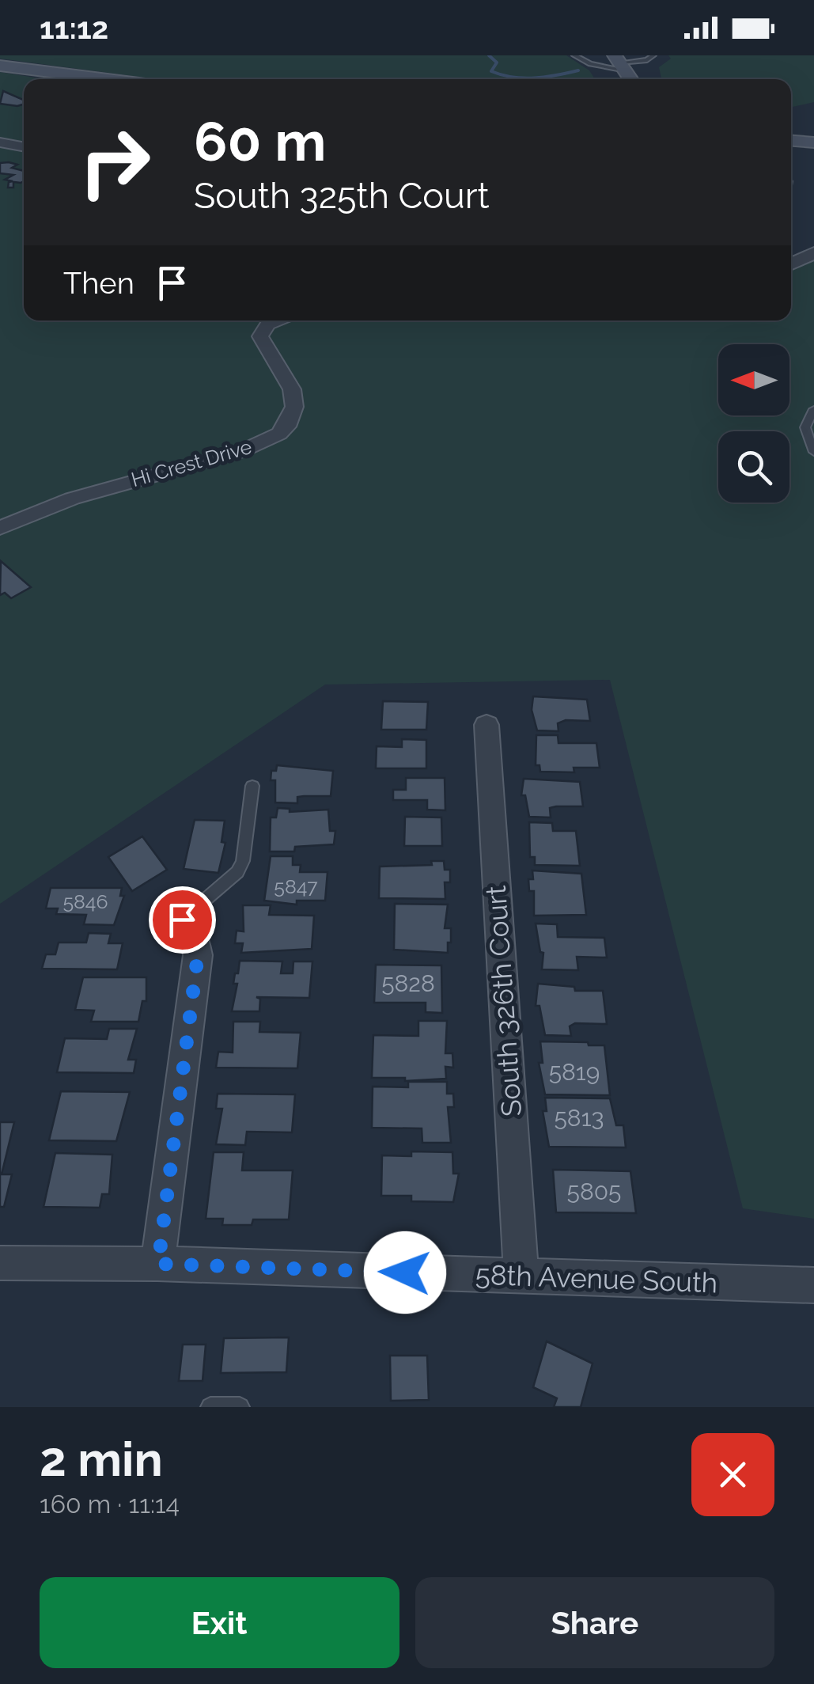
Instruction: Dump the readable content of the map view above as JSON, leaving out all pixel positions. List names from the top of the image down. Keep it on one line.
{"streets":{"street":["Hi Crest Drive","South 326th Court","58th Avenue South"]},"crossings":[["South 326th Court","58th Avenue South"]],"house_numbers":["5847","5846","5828","5819","5813","5805"],"north":"left","page":{"status":"11:12","turn":["60 m","South 325th Court"],"then":"Then","heading":["2 min","160 m · 11:14"],"buttons":["Exit","Share"]}}
